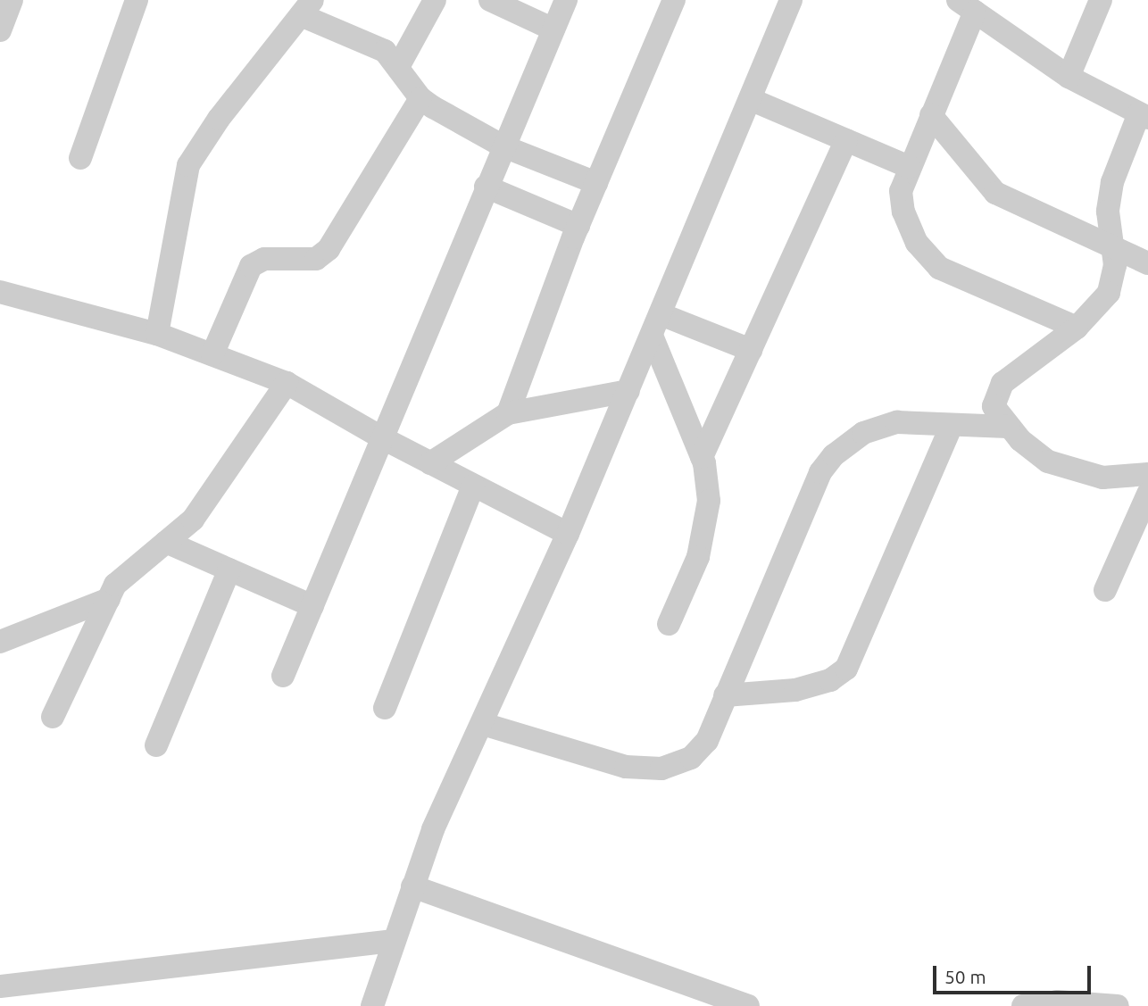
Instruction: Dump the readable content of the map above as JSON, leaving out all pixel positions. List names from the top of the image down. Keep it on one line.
{"scale_bar":"50 m"}
